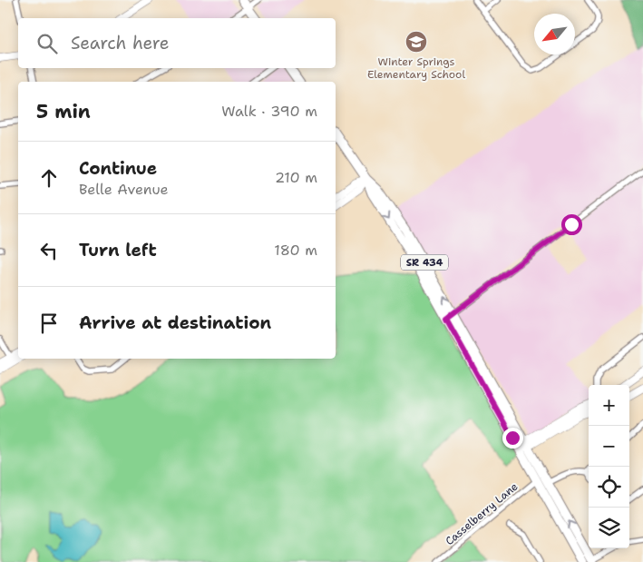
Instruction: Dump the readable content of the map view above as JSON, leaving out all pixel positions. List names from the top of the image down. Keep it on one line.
{"streets":{"main road":["SR 434"],"street":["Casselberry Lane"]},"crossings":[["SR 434","Casselberry Lane"]],"places":{"school or university":["Winter Springs Elementary School"]},"north":"bottom left","page":{"search":"Search here","heading":["5 min","Walk · 390 m"],"list":[["Continue","Belle Avenue","210 m"],["Turn left","180 m"],"Arrive at destination"],"map_buttons":["+","−"]}}
